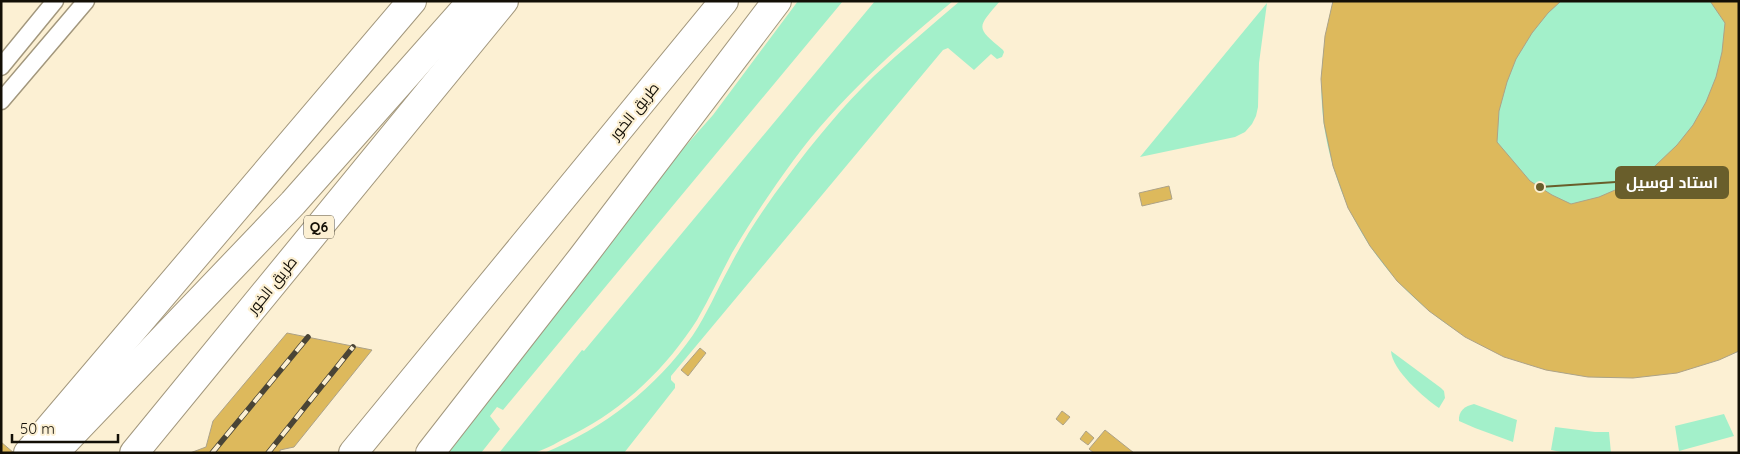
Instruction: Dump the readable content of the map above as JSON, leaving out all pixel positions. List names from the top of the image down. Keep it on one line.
{"streets":{"highway":["طريق الخور","Q6"]},"places":["استاد لوسيل"],"scale_bar":"50 m"}
